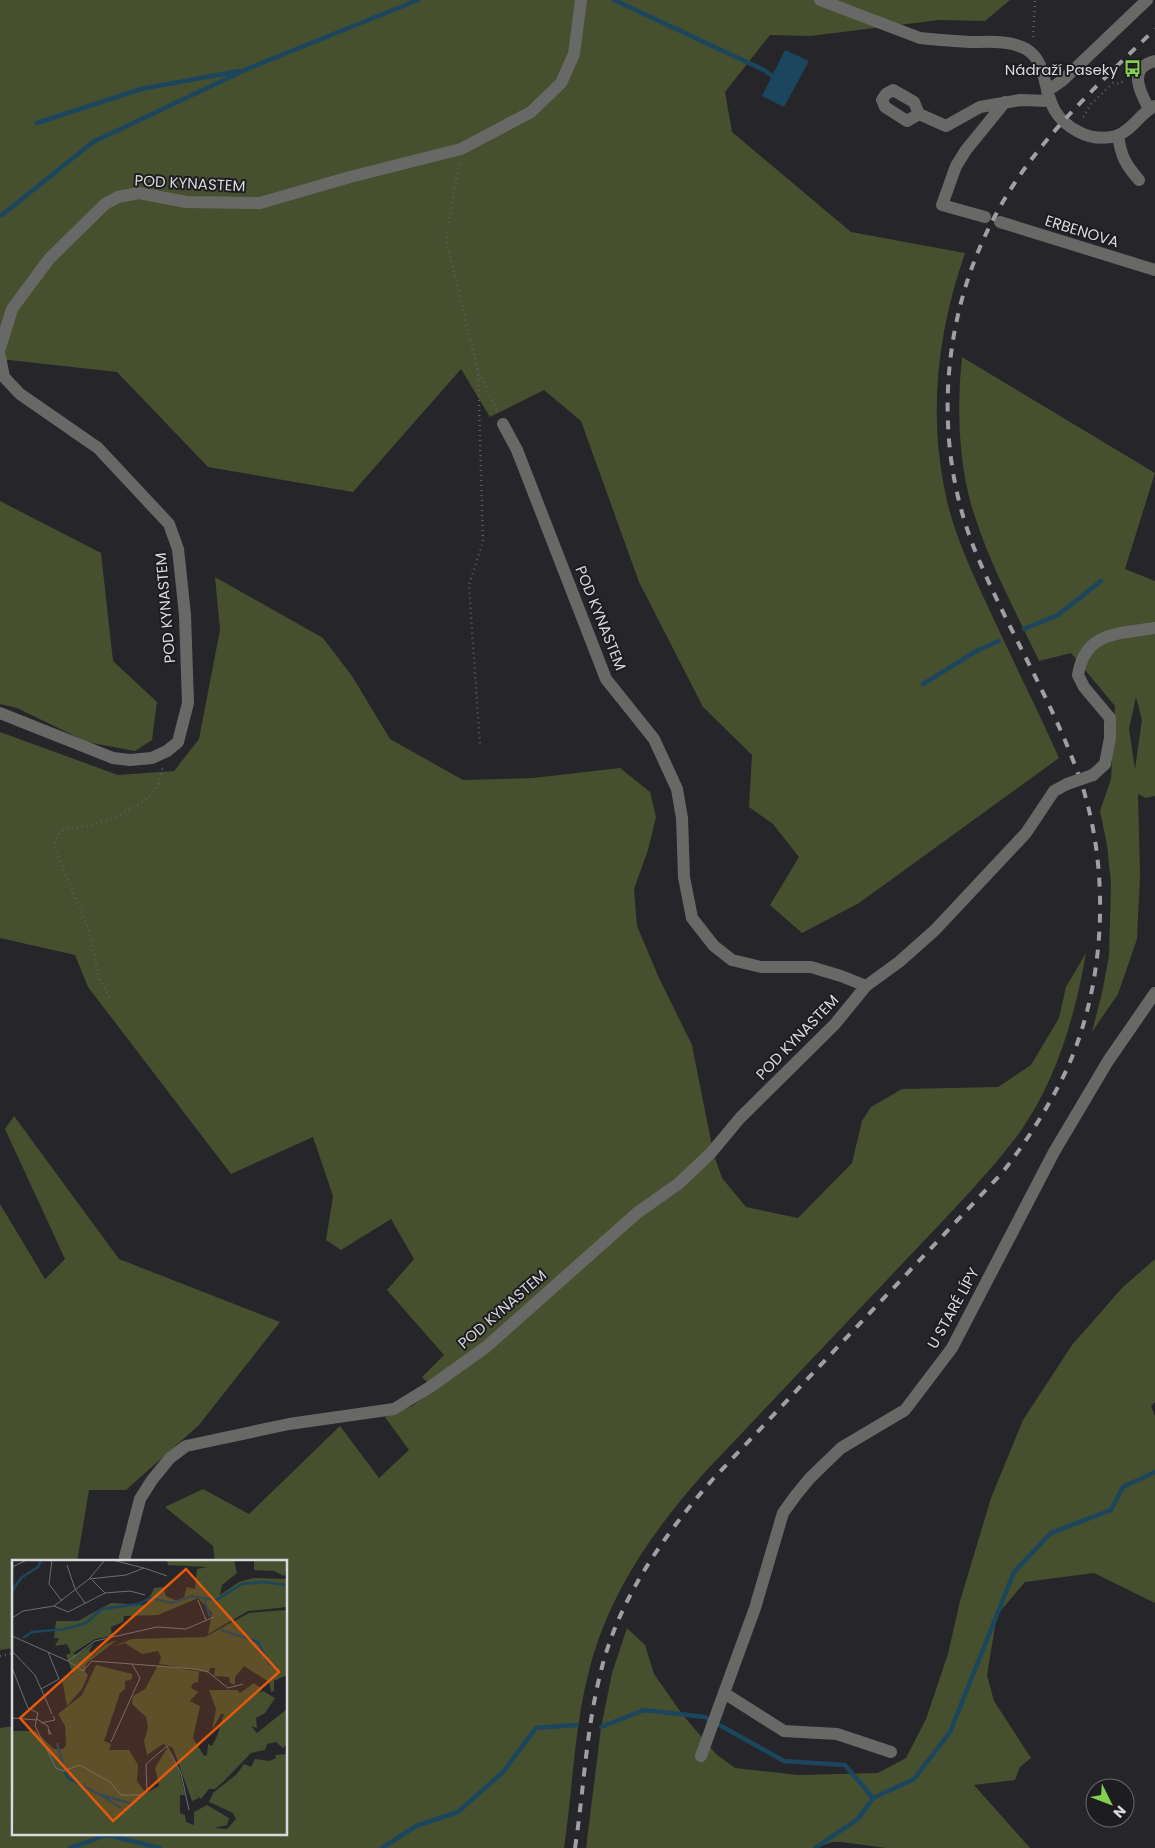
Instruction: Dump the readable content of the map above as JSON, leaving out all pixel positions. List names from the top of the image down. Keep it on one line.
{"streets":{"street":["POD KYNASTEM","ERBENOVA","U STARÉ LÍPY"]},"places":{"bus stop":["Nádraží Paseky"]},"north":"bottom right"}
